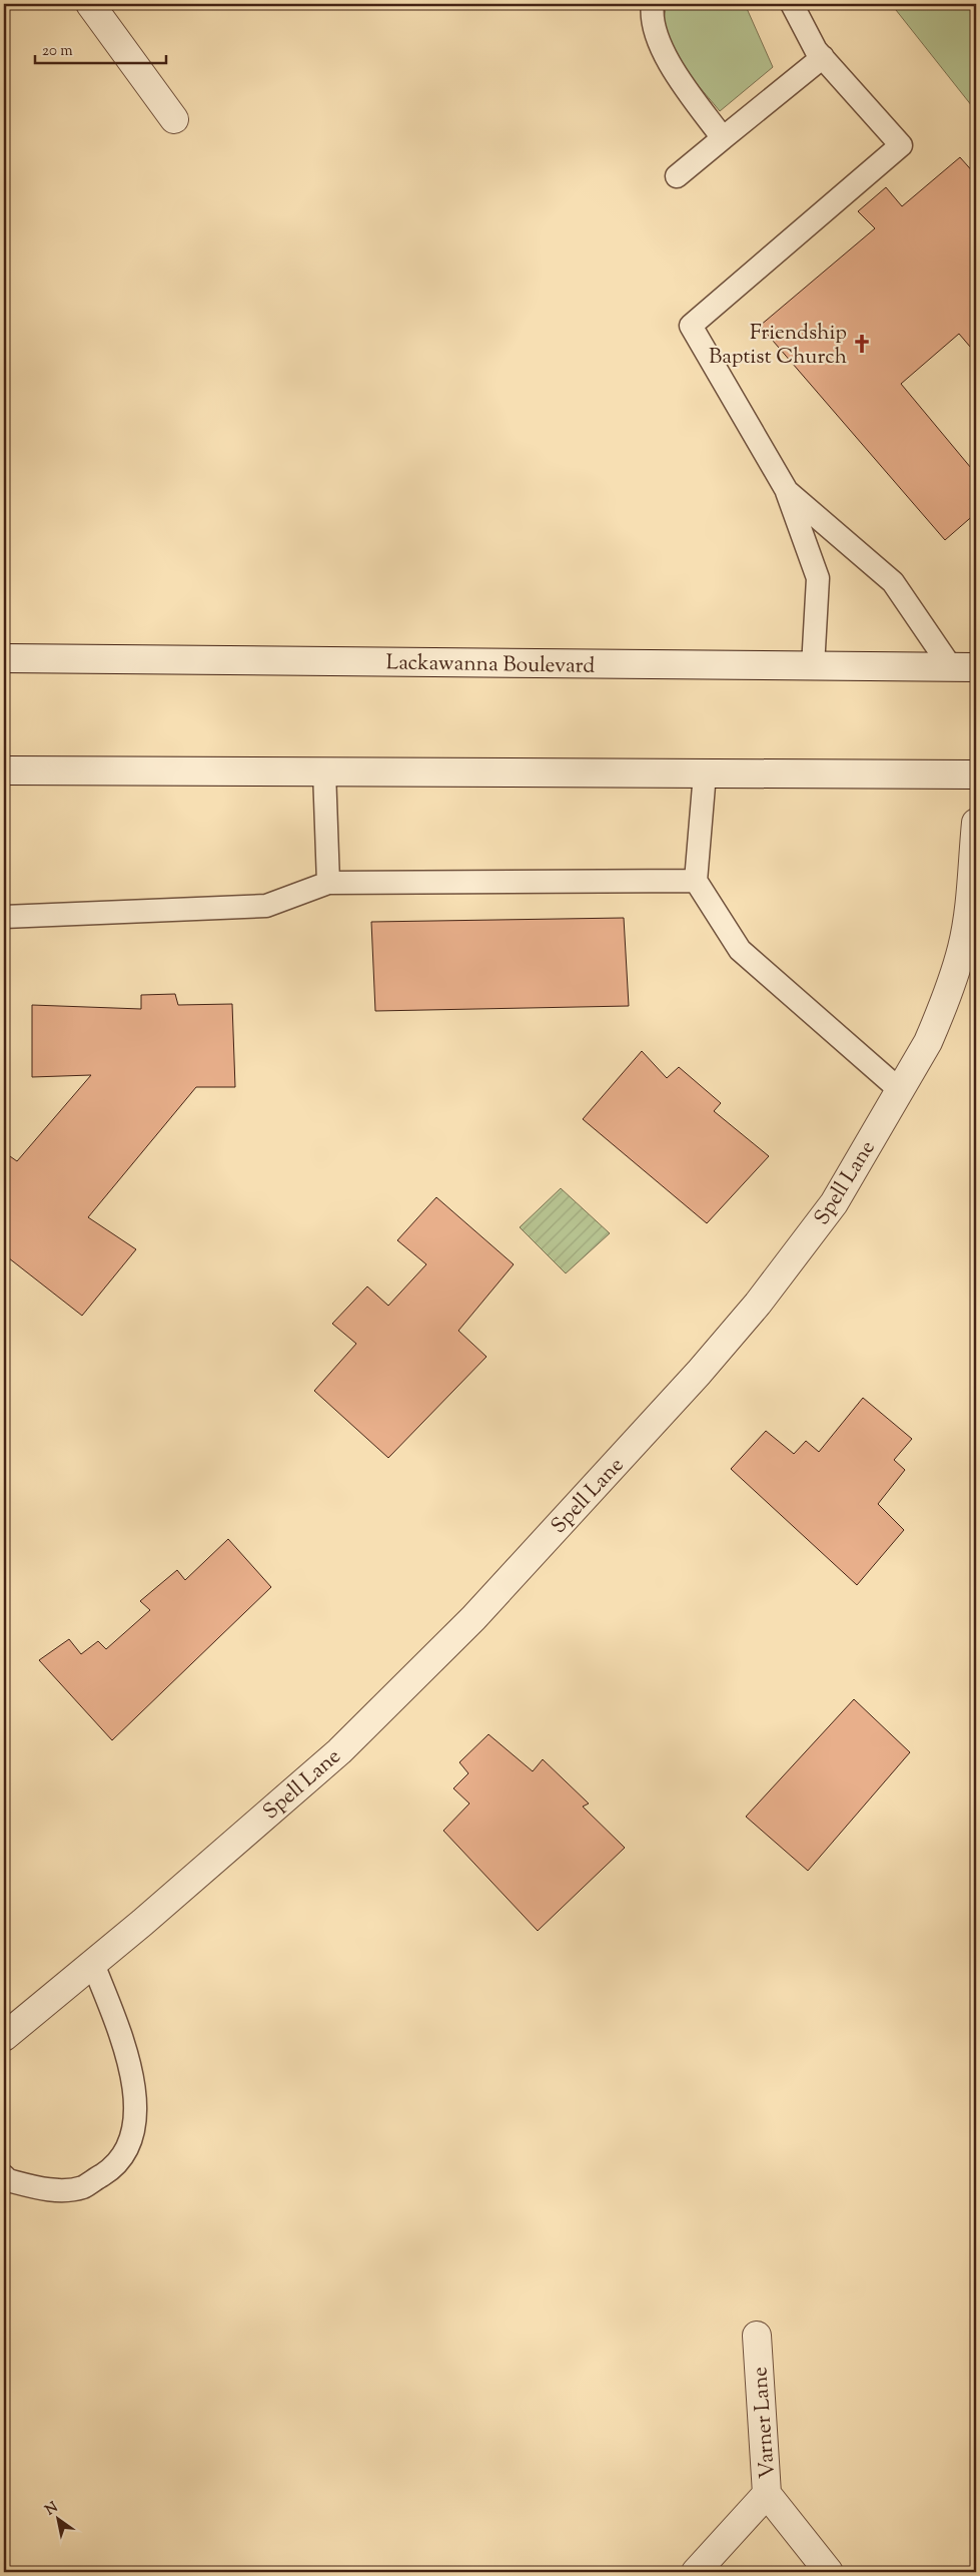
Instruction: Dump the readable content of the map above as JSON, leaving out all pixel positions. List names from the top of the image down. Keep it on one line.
{"streets":{"street":["Lackawanna Boulevard","Spell Lane","Varner Lane"]},"places":{"church":["Friendship Baptist Church"]},"scale_bar":"20 m","north":"top left"}
